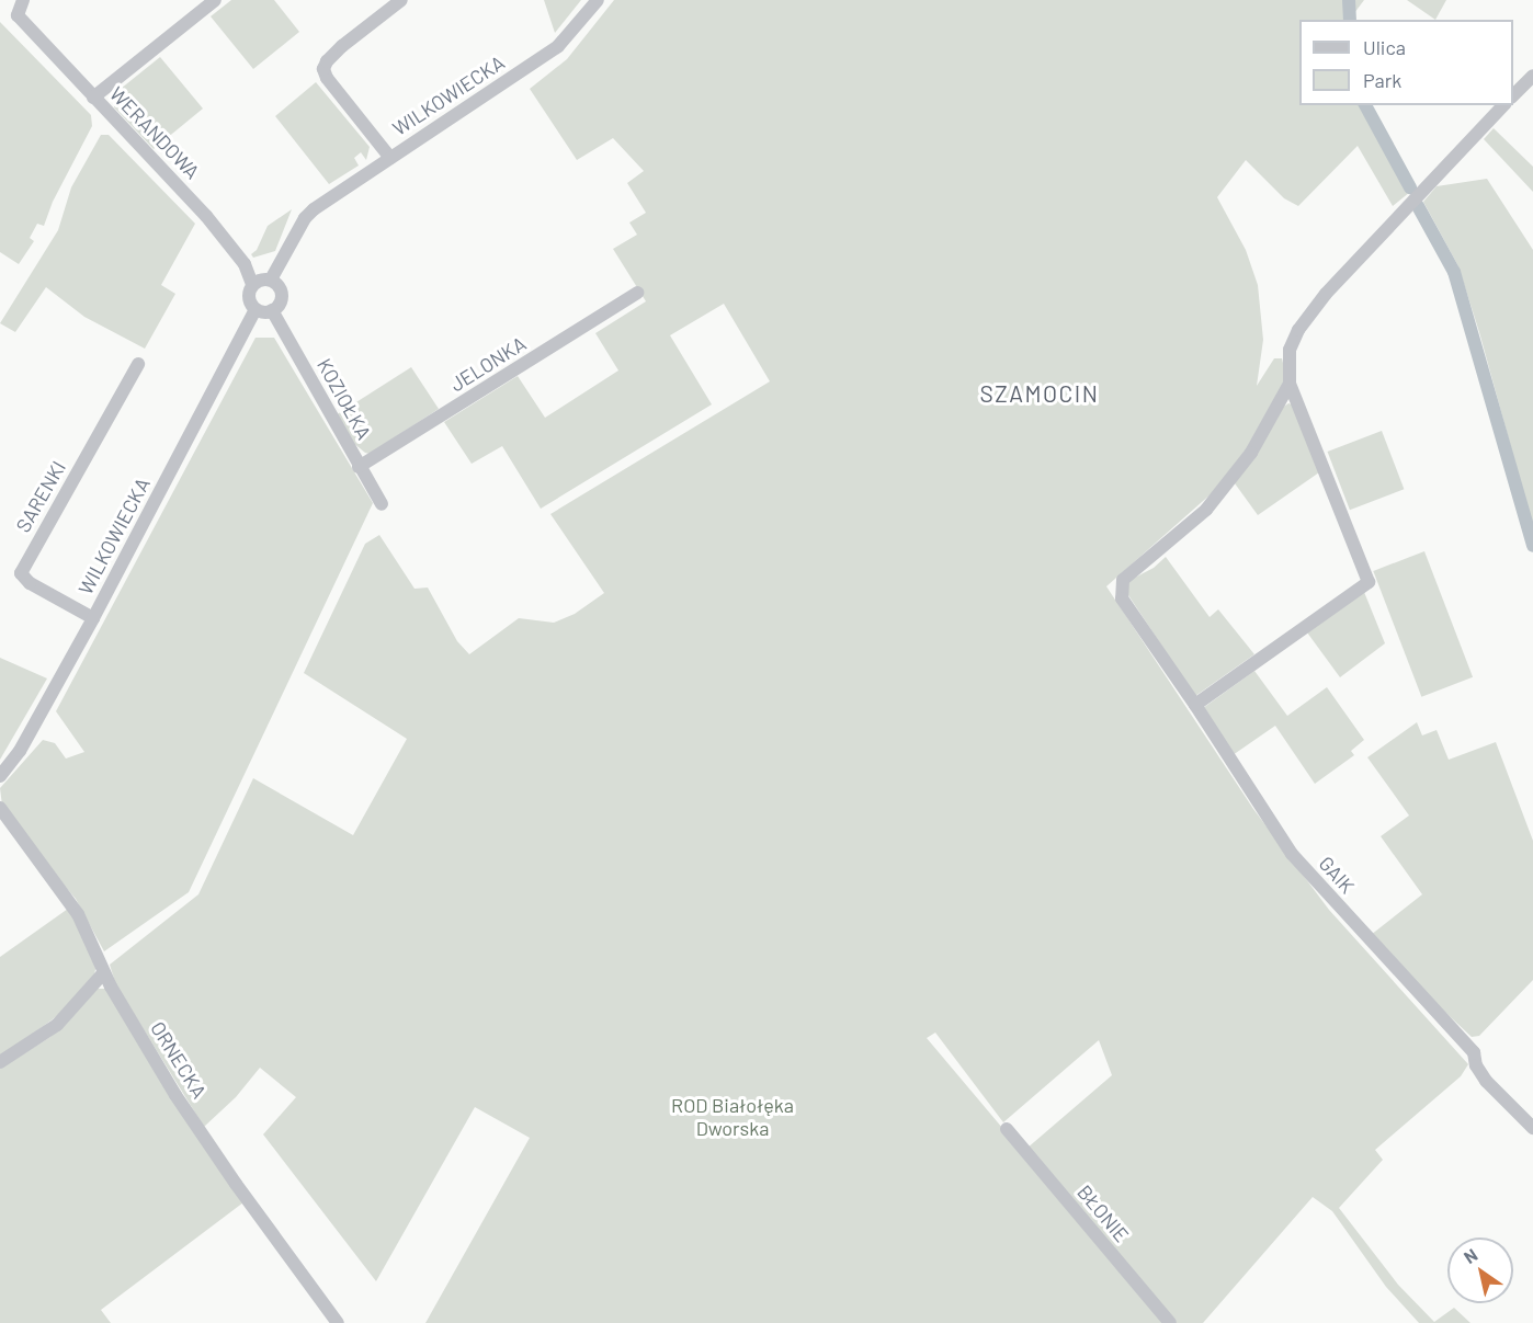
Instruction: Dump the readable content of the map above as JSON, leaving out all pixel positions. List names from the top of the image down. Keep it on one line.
{"streets":{"street":["WILKOWIECKA","WERANDOWA","JELONKA","KOZIOŁKA","SARENKI","GAIK","ORNECKA","BŁONIE"]},"crossings":[["WILKOWIECKA","WERANDOWA"],["WILKOWIECKA","KOZIOŁKA"],["WILKOWIECKA","SARENKI"],["WERANDOWA","KOZIOŁKA"],["JELONKA","KOZIOŁKA"]],"districts":["SZAMOCIN"],"parks":["ROD Białołęka Dworska"],"legend":["Ulica","Park"],"north":"top left"}
